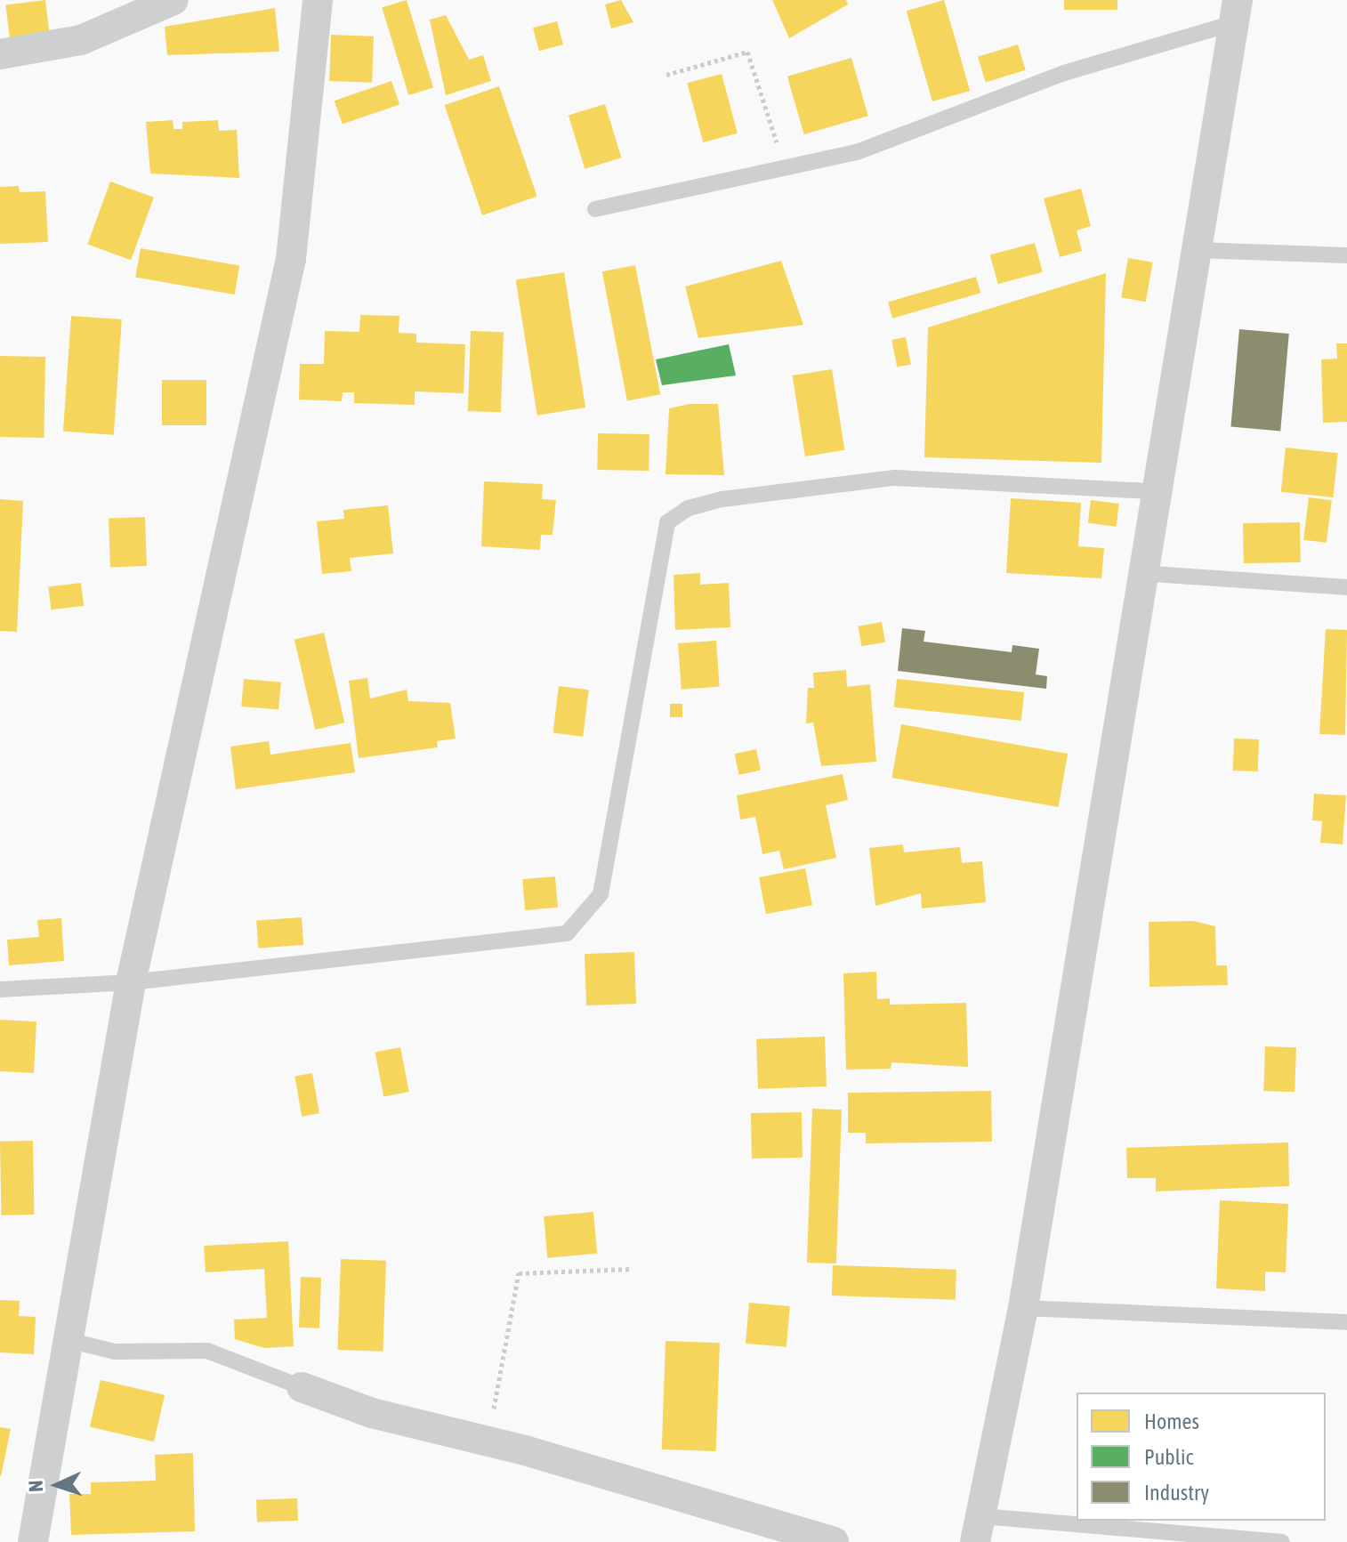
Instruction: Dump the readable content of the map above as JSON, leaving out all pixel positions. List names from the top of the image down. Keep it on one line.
{"legend":["Homes","Public","Industry"],"north":"left"}
